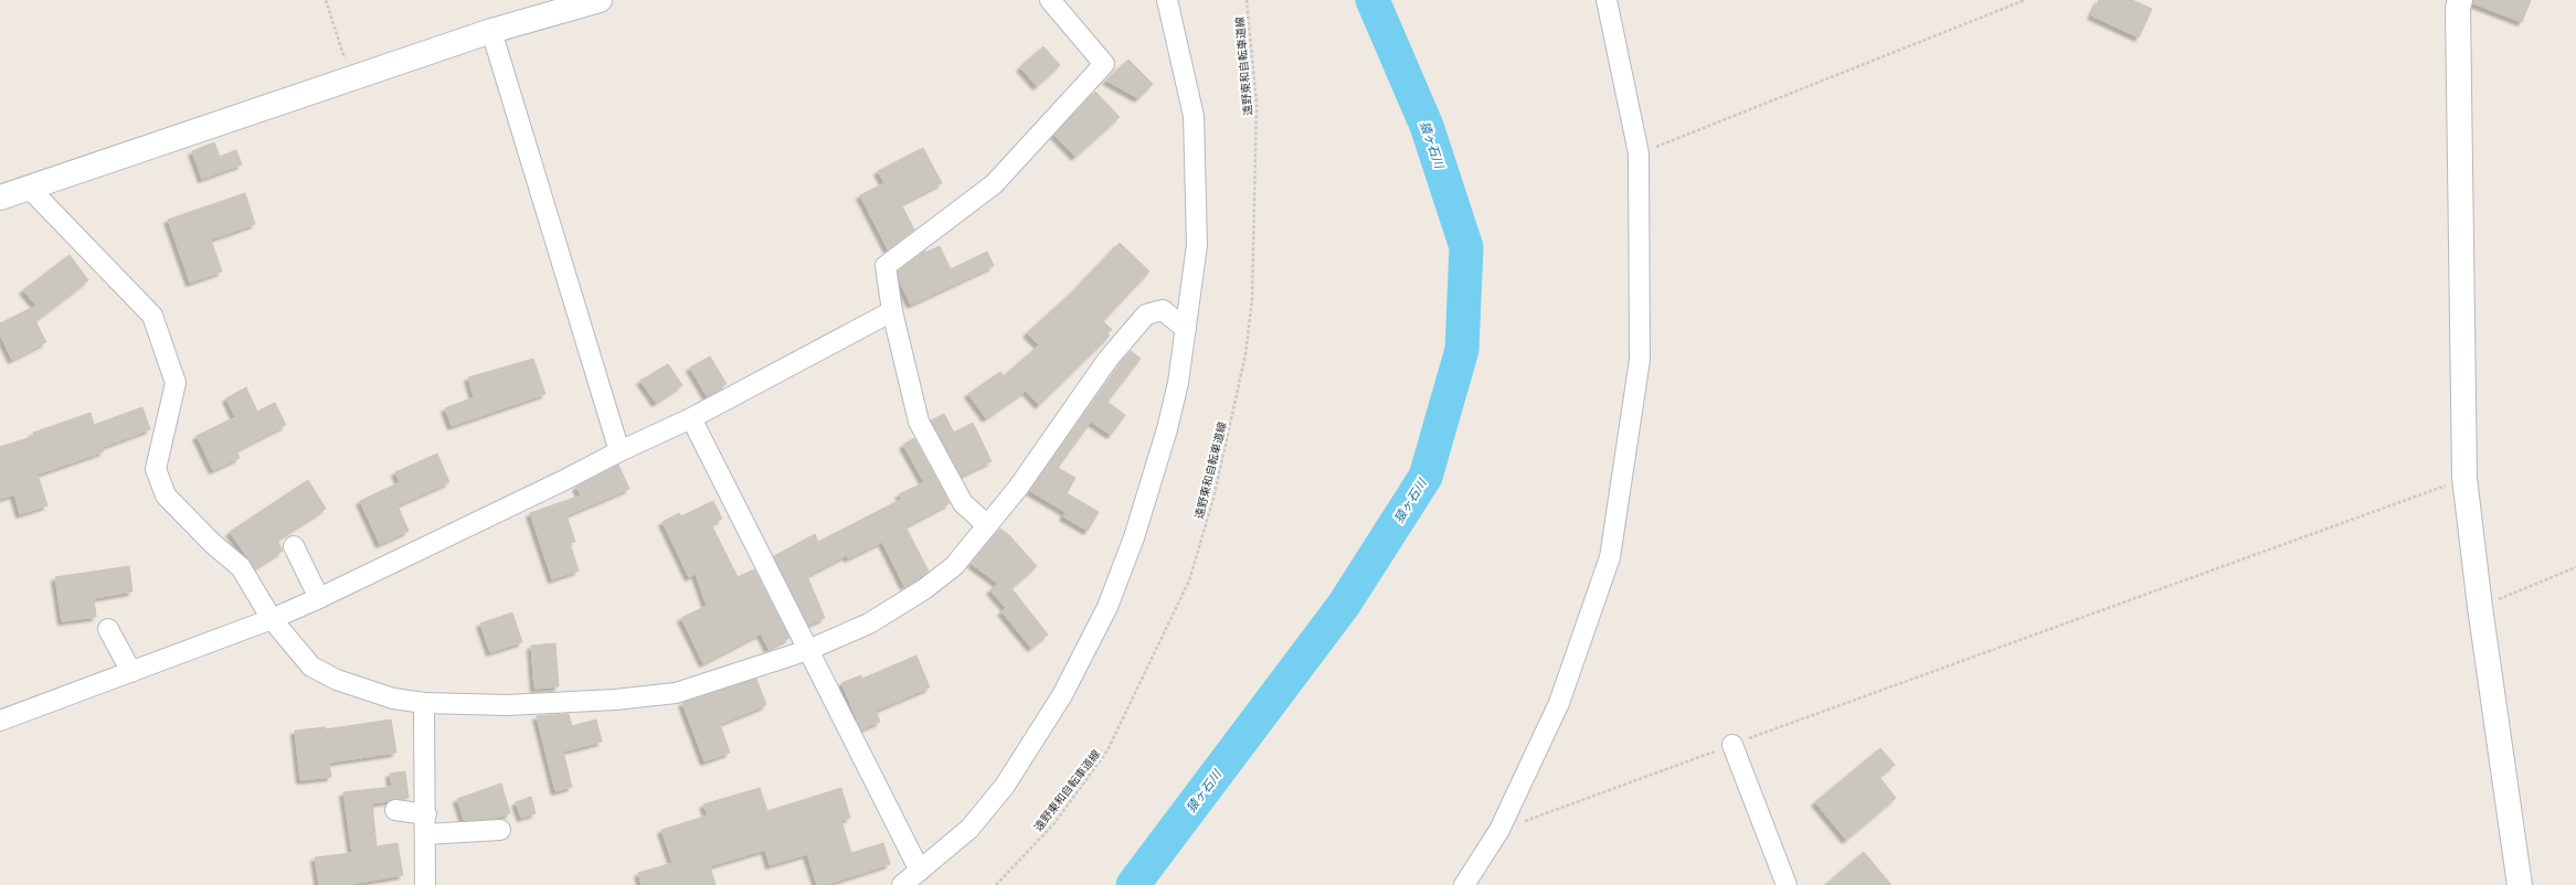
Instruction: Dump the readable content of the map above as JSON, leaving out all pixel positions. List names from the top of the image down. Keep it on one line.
{"streets":{"path":["遠野東和自転車道線"]},"water":["猿ヶ石川"]}
